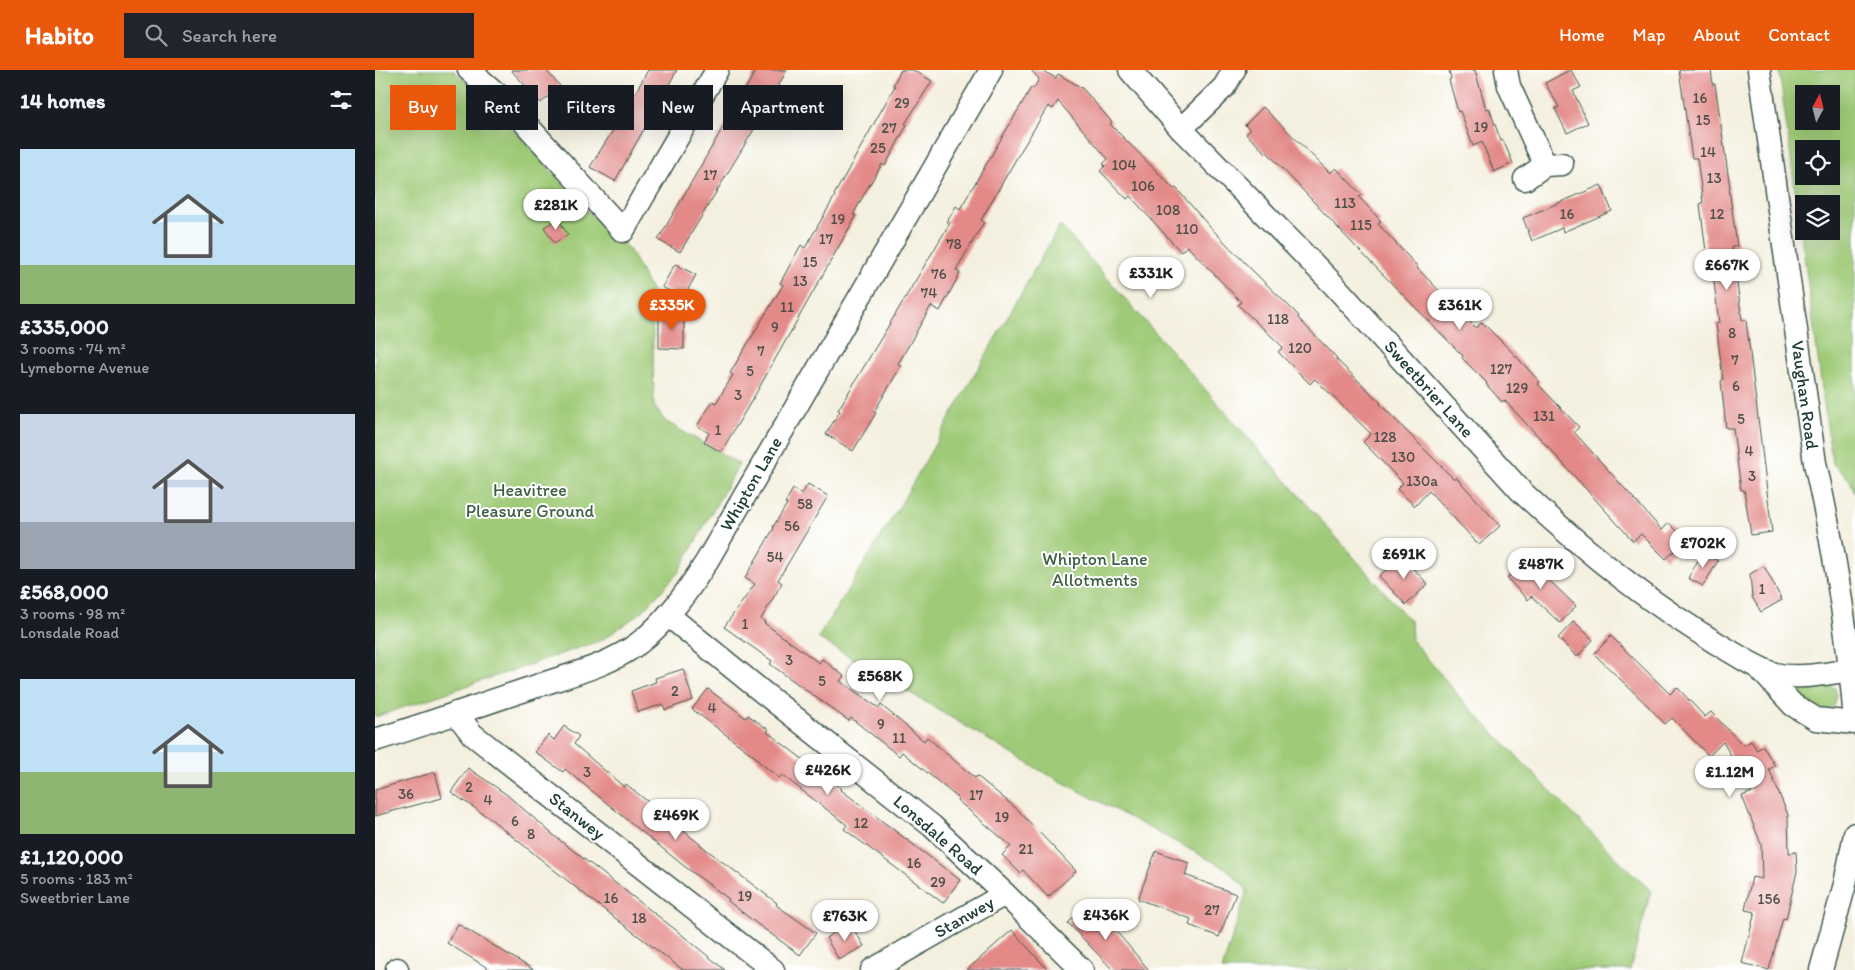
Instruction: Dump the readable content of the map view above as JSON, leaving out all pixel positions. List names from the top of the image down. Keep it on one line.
{"streets":{"street":["Sweetbrier Lane","Vaughan Road","Whipton Lane","Stanwey","Lonsdale Road"]},"crossings":[["Sweetbrier Lane","Vaughan Road"],["Whipton Lane","Stanwey"],["Whipton Lane","Lonsdale Road"],["Stanwey","Lonsdale Road"]],"parks":["Heavitree Pleasure Ground","Whipton Lane Allotments"],"house_numbers":["16","29","15","19","27","25","14","104","17","13","106","113","108","16","12","19","115","110","17","78","15","76","13","74","11","118","9","8","120","7","7","127","5","6","129","3","131","5","1","128","4","130","3","130a","58","56","54","1","1","3","5","2","4","9","11","3","2","36","17","4","19","6","12","8","21","16","29","19","16","156","27","18"],"north":"top","page":{"header":"Habito","search":"Search here","nav":["Home","Map","About","Contact"],"heading":"14 homes","chip":["Buy","Rent","Filters","New","Apartment"],"list":[{"name":"£335,000","note":"3 rooms · 74 m² · Lymeborne Avenue"},{"name":"£568,000","note":"3 rooms · 98 m² · Lonsdale Road"},{"name":"£1,120,000","note":"5 rooms · 183 m² · Sweetbrier Lane"}],"price":["£281K","£667K","£331K","£335K","£361K","£702K","£691K","£487K","£568K","£426K","£1.12M","£469K","£436K","£763K"]}}
